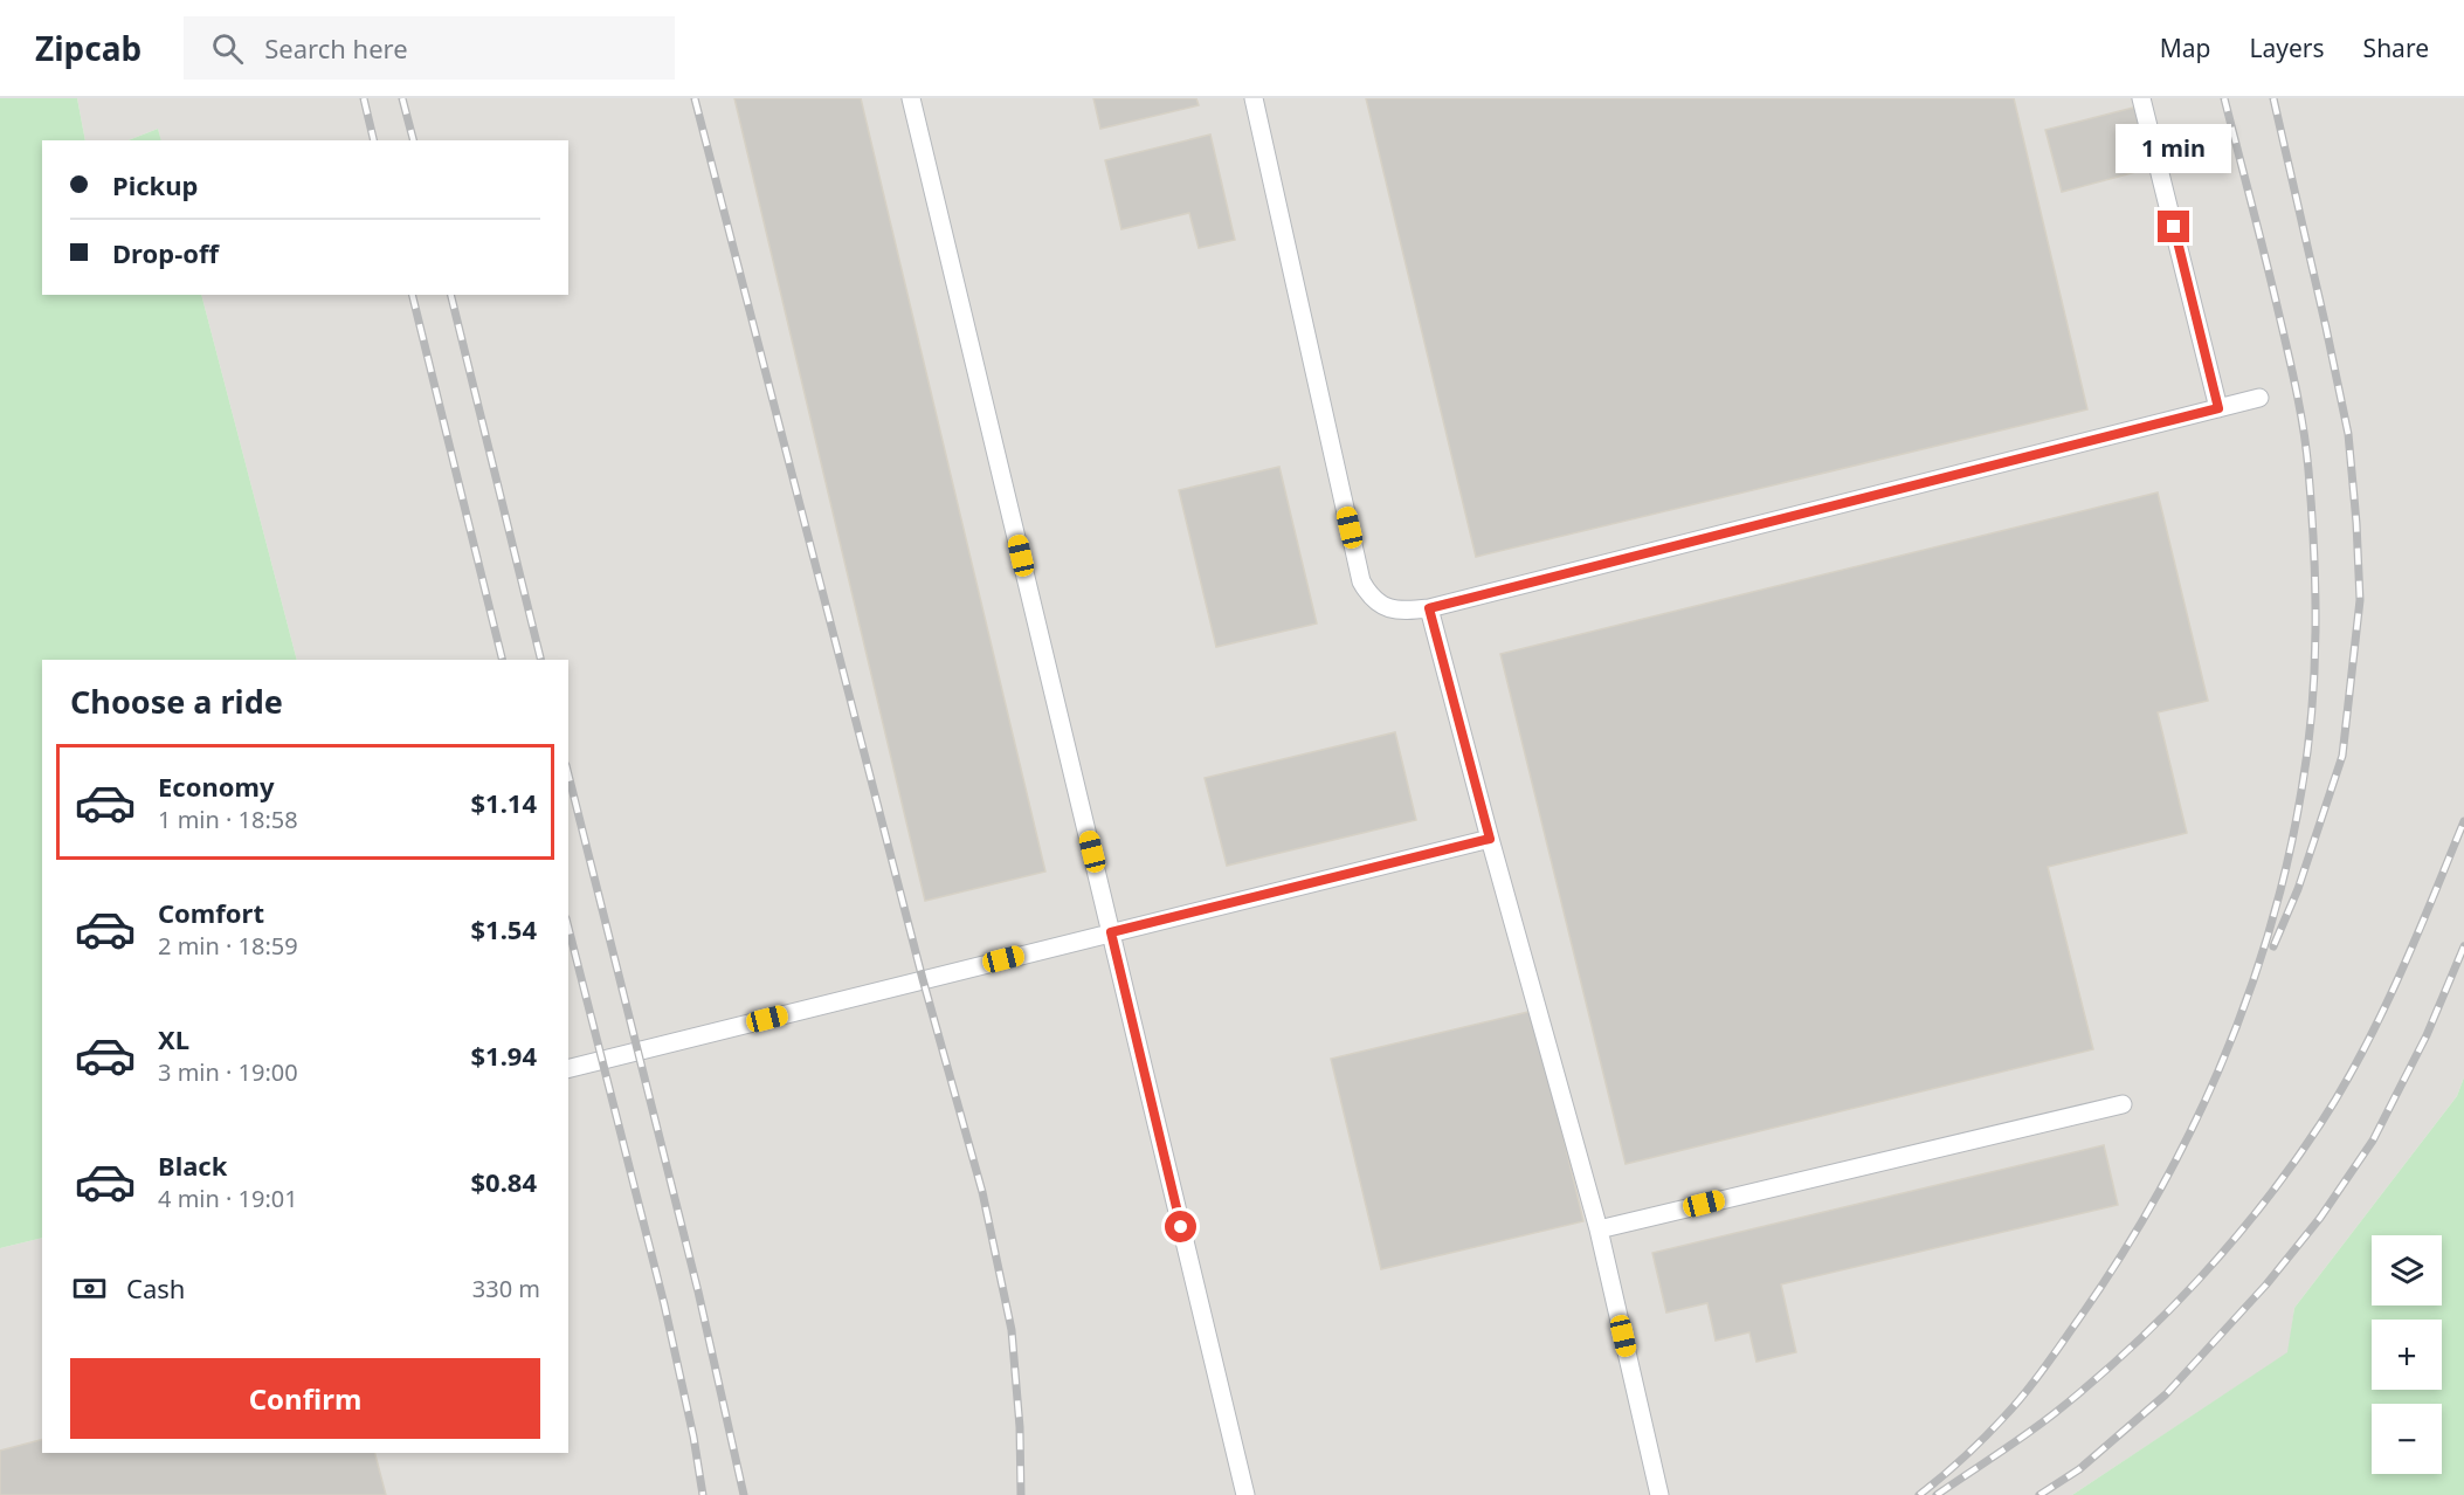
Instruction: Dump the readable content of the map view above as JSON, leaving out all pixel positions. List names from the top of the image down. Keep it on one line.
{"page":{"header":"Zipcab","search":"Search here","nav":["Map","Layers","Share"],"bubble":"1 min","banner":["Pickup","Drop-off"],"heading":"Choose a ride","list":[{"name":"Economy","note":"1 min · 18:58","value":"$1.14"},{"name":"Comfort","note":"2 min · 18:59","value":"$1.54"},{"name":"XL","note":"3 min · 19:00","value":"$1.94"},{"name":"Black","note":"4 min · 19:01","value":"$0.84"}],"map_buttons":["+","−"],"pay":["Cash","330 m"],"buttons":"Confirm"}}
